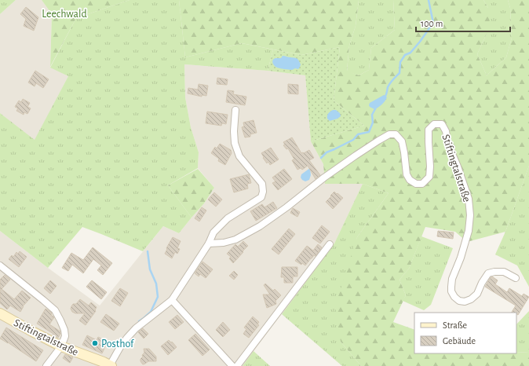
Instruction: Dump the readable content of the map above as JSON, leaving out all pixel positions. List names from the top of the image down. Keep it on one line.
{"streets":{"street":["Stiftingtalstraße"]},"parks":["Leechwald"],"places":["Posthof"],"legend":["Straße","Gebäude"],"scale_bar":"100 m"}
